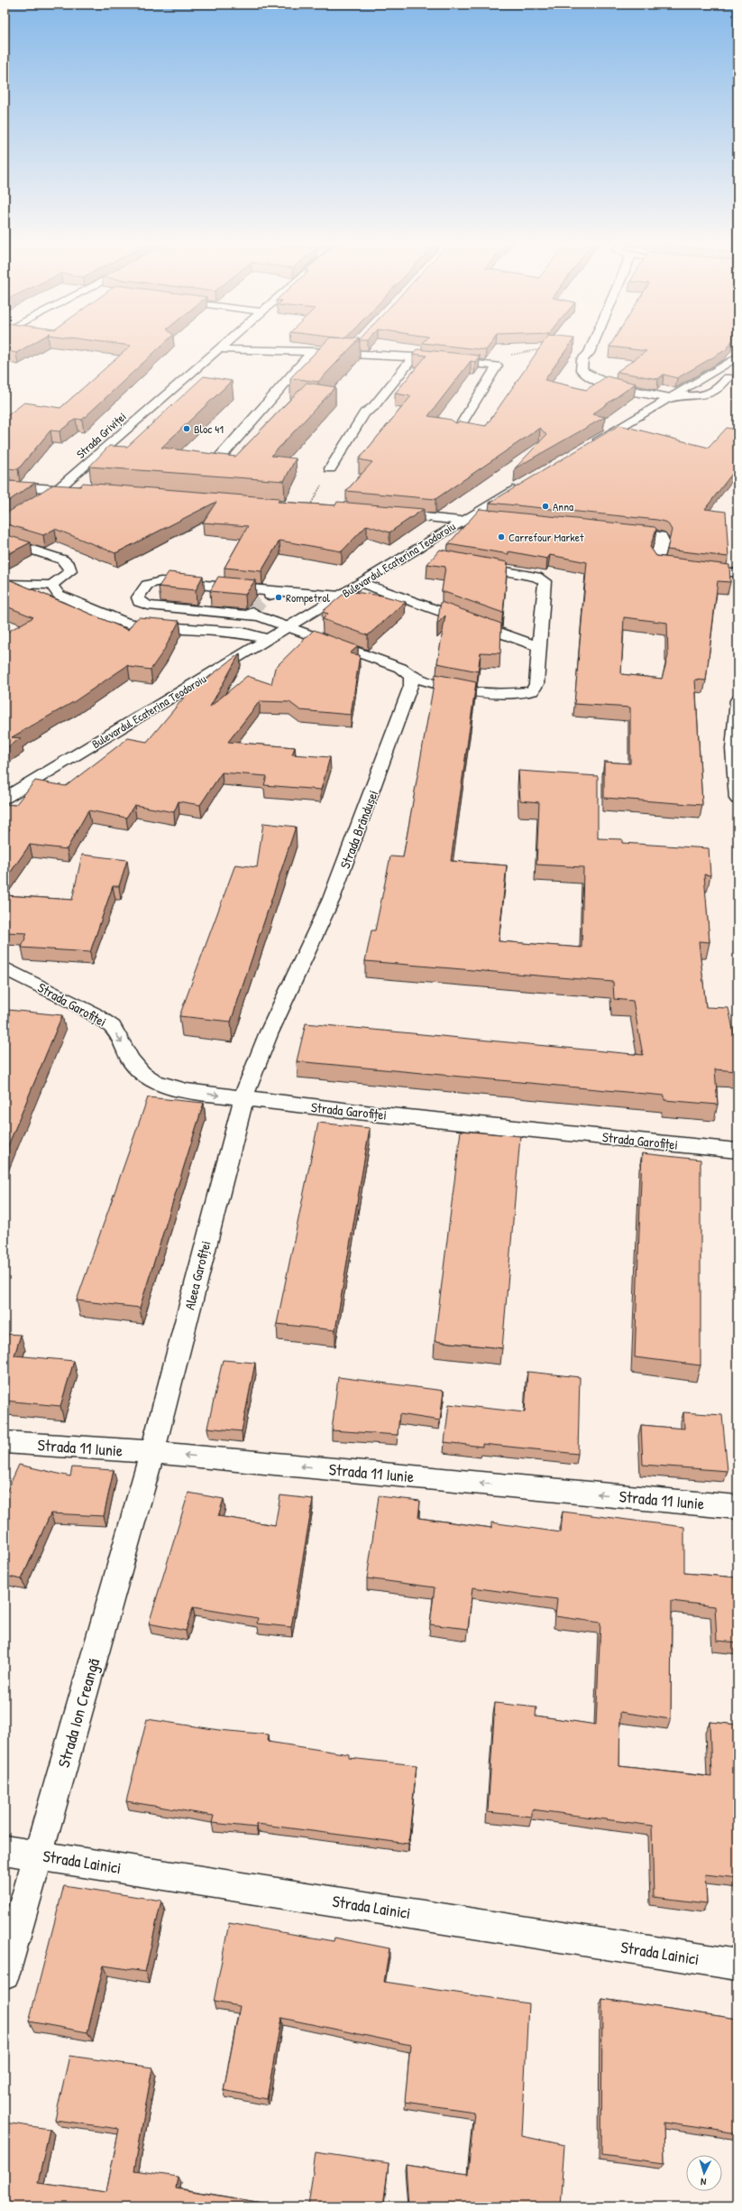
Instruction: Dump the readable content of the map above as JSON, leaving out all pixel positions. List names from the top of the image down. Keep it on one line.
{"streets":{"street":["Strada Griviței","Bulevardul Ecaterina Teodoroiu","Strada Brândușei","Strada Garofiței","Aleea Garofiței","Strada 11 Iunie","Strada Ion Creangă","Strada Lainici"]},"crossings":[["Strada Brândușei","Strada Garofiței"],["Strada Brândușei","Aleea Garofiței"],["Strada Garofiței","Aleea Garofiței"],["Aleea Garofiței","Strada 11 Iunie"],["Aleea Garofiței","Strada Ion Creangă"],["Strada 11 Iunie","Strada Ion Creangă"],["Strada Ion Creangă","Strada Lainici"]],"one_way":["Strada 11 Iunie"],"places":["Bloc 41","Anna","Carrefour Market","Rompetrol"],"north":"bottom"}
